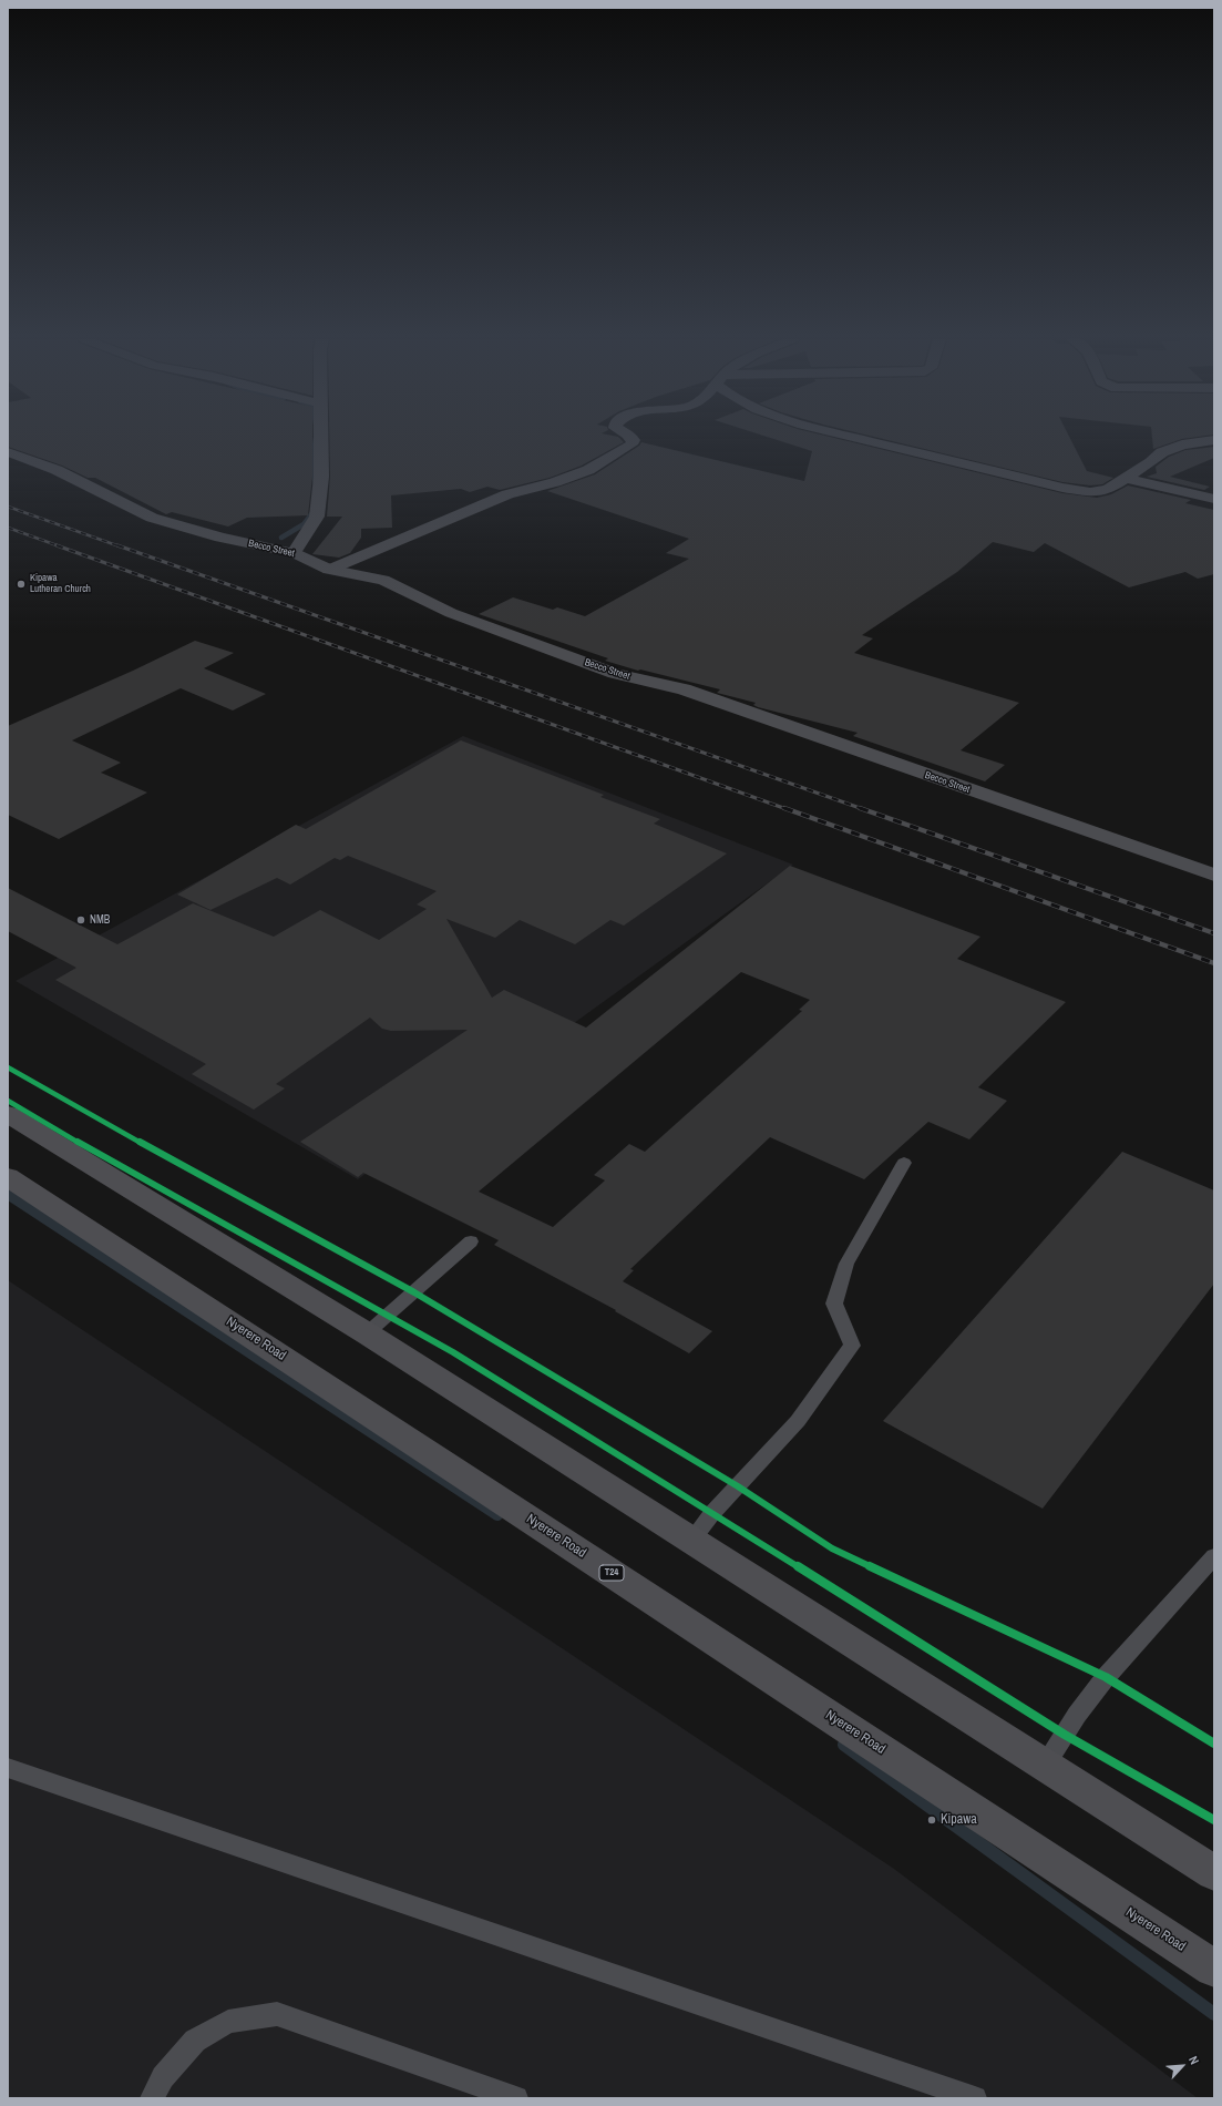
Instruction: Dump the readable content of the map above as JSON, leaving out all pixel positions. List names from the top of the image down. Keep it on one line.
{"streets":{"highway":["Nyerere Road","T24"],"street":["Becco Street"]},"places":["Kipawa Lutheran Church","NMB","Kipawa"],"north":"top right"}
